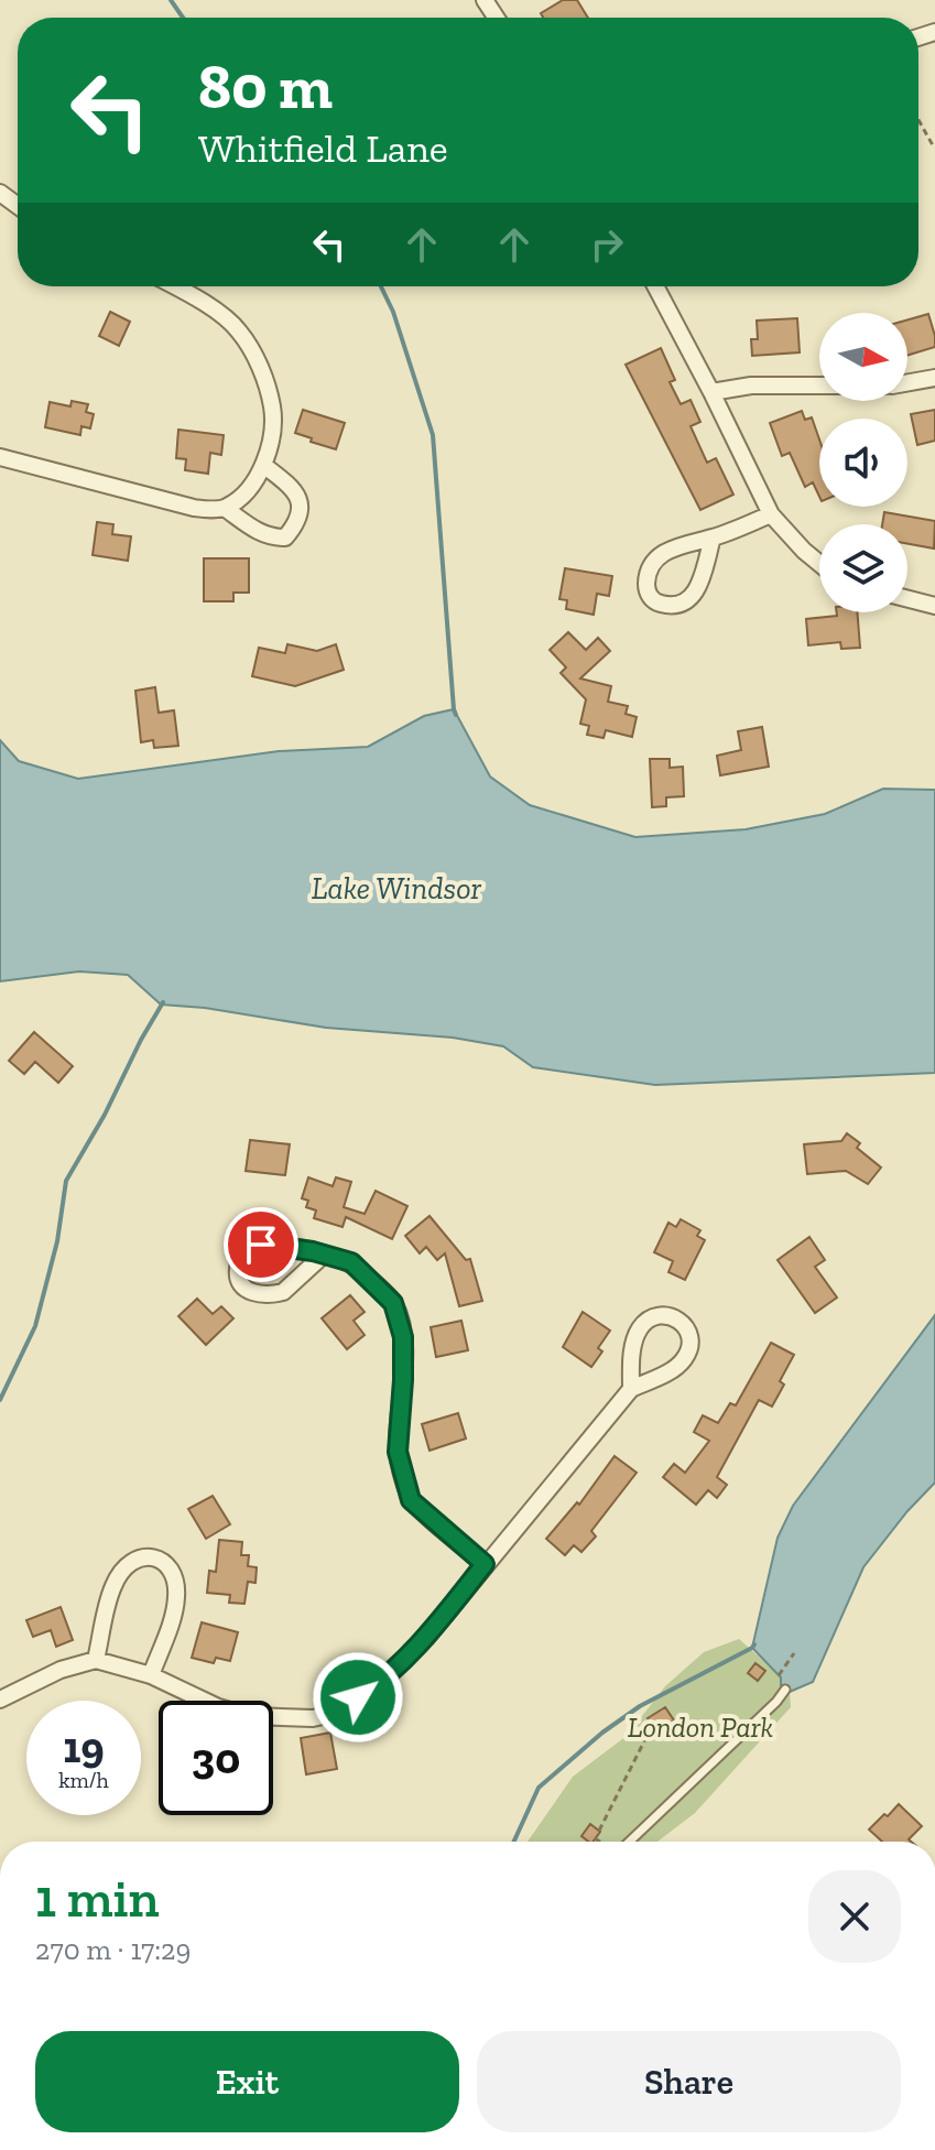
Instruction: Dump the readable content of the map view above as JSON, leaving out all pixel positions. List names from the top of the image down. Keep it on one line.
{"water":["Lake Windsor"],"parks":["London Park"],"north":"right","page":{"turn":["80 m","Whitfield Lane"],"speed":"19 km/h","limit":"30","heading":["1 min","270 m · 17:29"],"buttons":["Exit","Share"]}}
